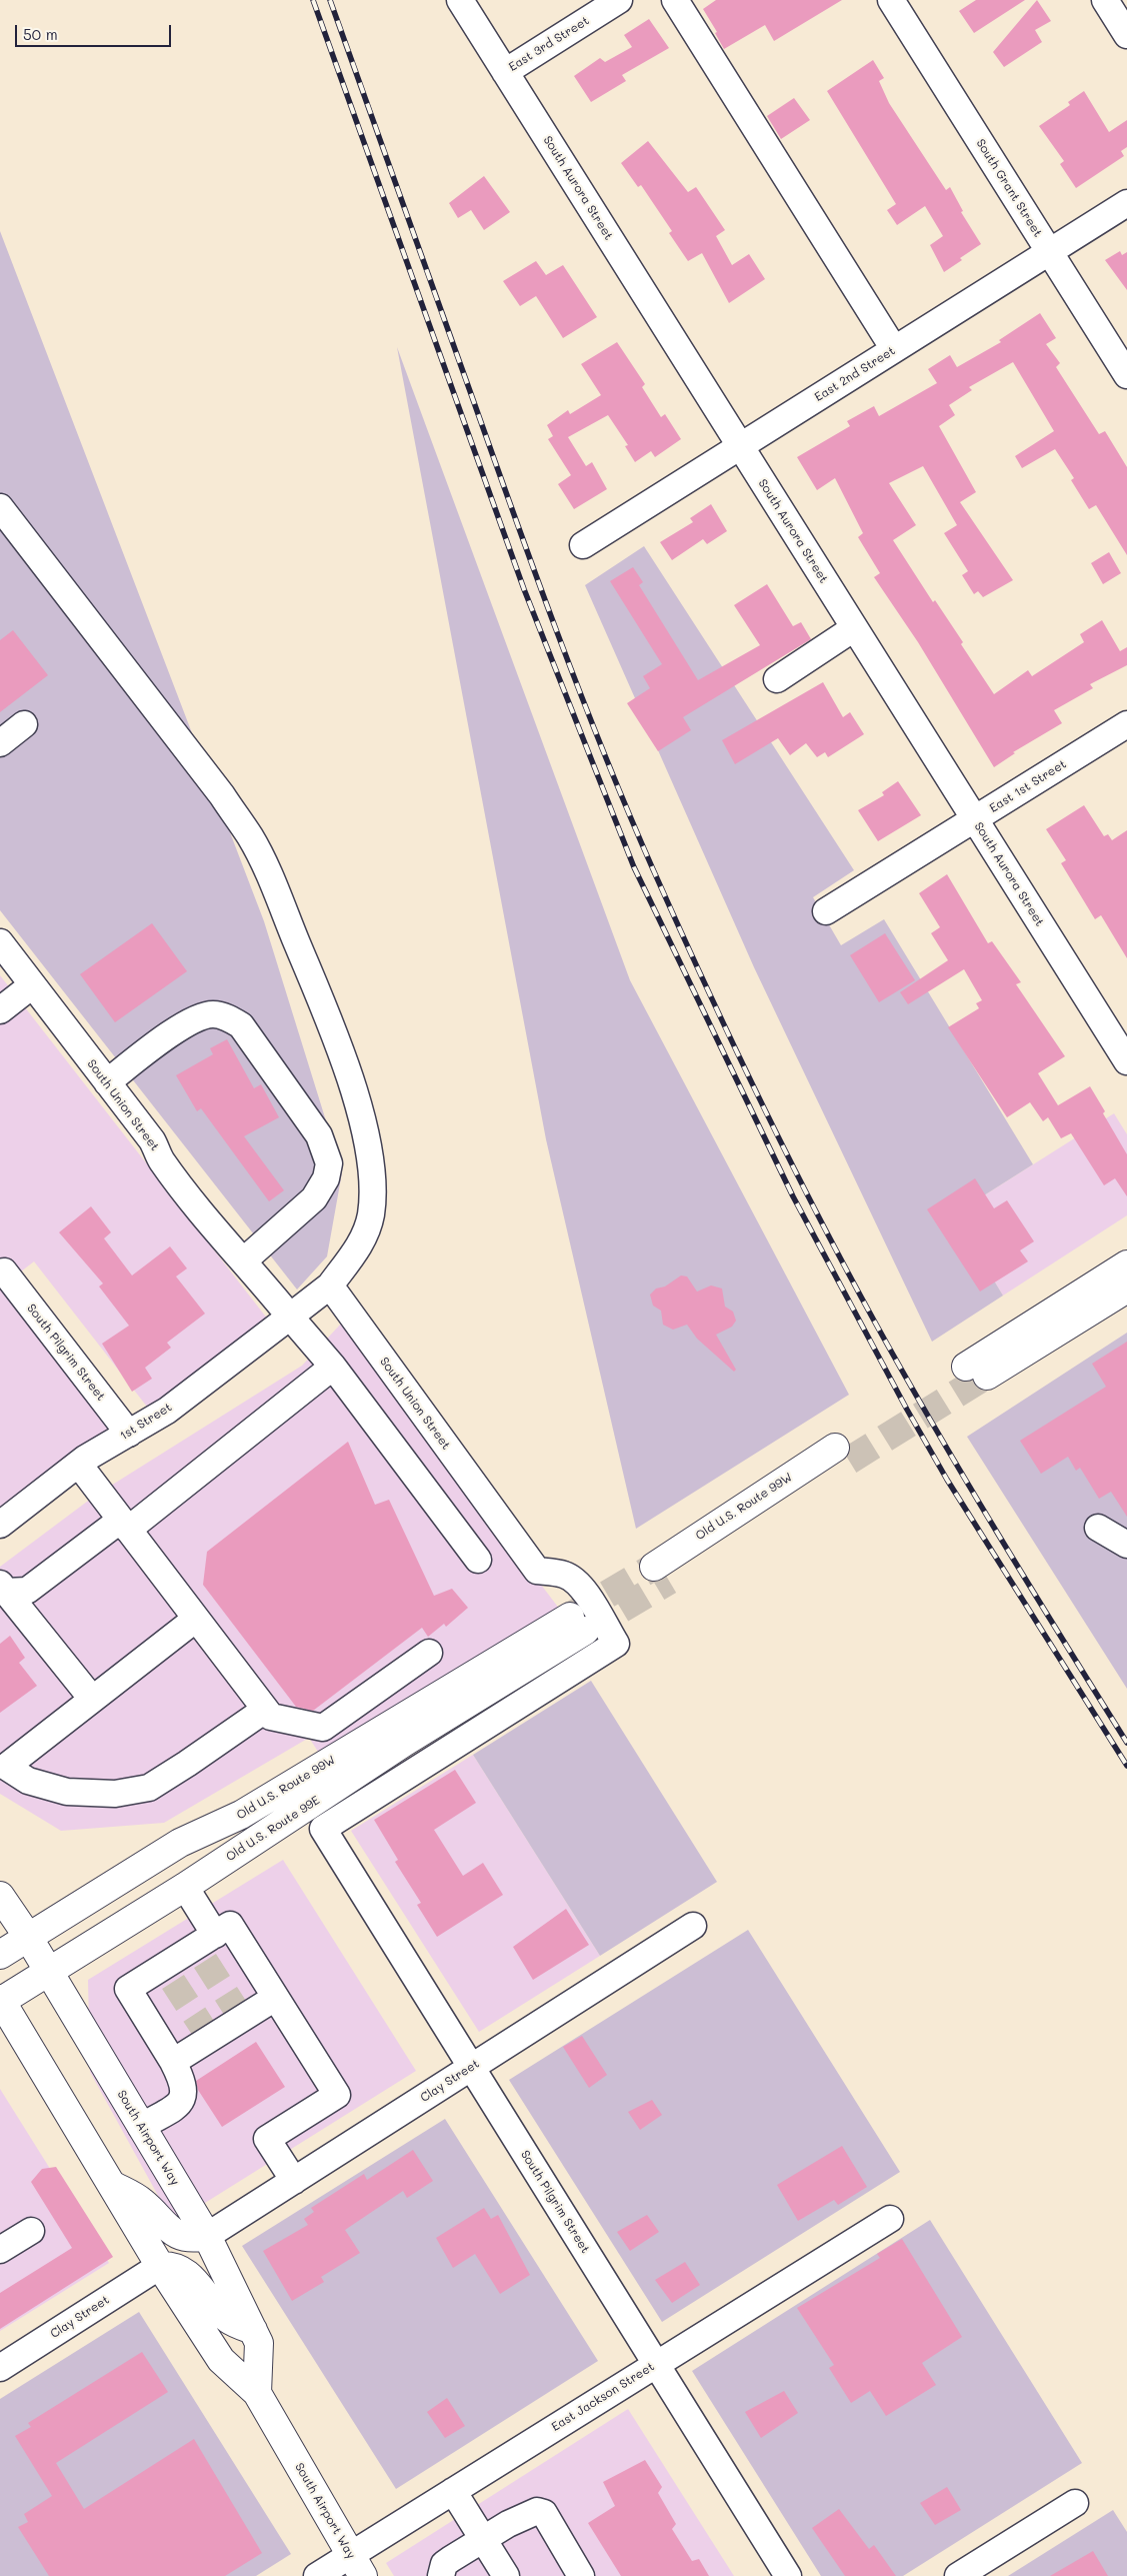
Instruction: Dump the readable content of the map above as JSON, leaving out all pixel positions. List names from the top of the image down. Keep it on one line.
{"streets":{"main road":["Old U.S. Route 99W","Old U.S. Route 99E","South Airport Way"],"street":["East 3rd Street","South Aurora Street","South Grant Street","East 2nd Street","East 1st Street","South Union Street","South Pilgrim Street","1st Street","Clay Street","East Jackson Street"]},"crossings":[["East 3rd Street","South Aurora Street"],["South Aurora Street","East 2nd Street"],["South Aurora Street","East 1st Street"],["South Grant Street","East 2nd Street"],["South Union Street","South Pilgrim Street"],["South Union Street","1st Street"],["South Pilgrim Street","1st Street"],["South Pilgrim Street","Clay Street"],["South Pilgrim Street","East Jackson Street"],["Old U.S. Route 99W","Old U.S. Route 99E"],["Old U.S. Route 99W","South Airport Way"],["Old U.S. Route 99E","South Airport Way"],["Clay Street","South Airport Way"],["South Airport Way","East Jackson Street"]],"scale_bar":"50 m"}
